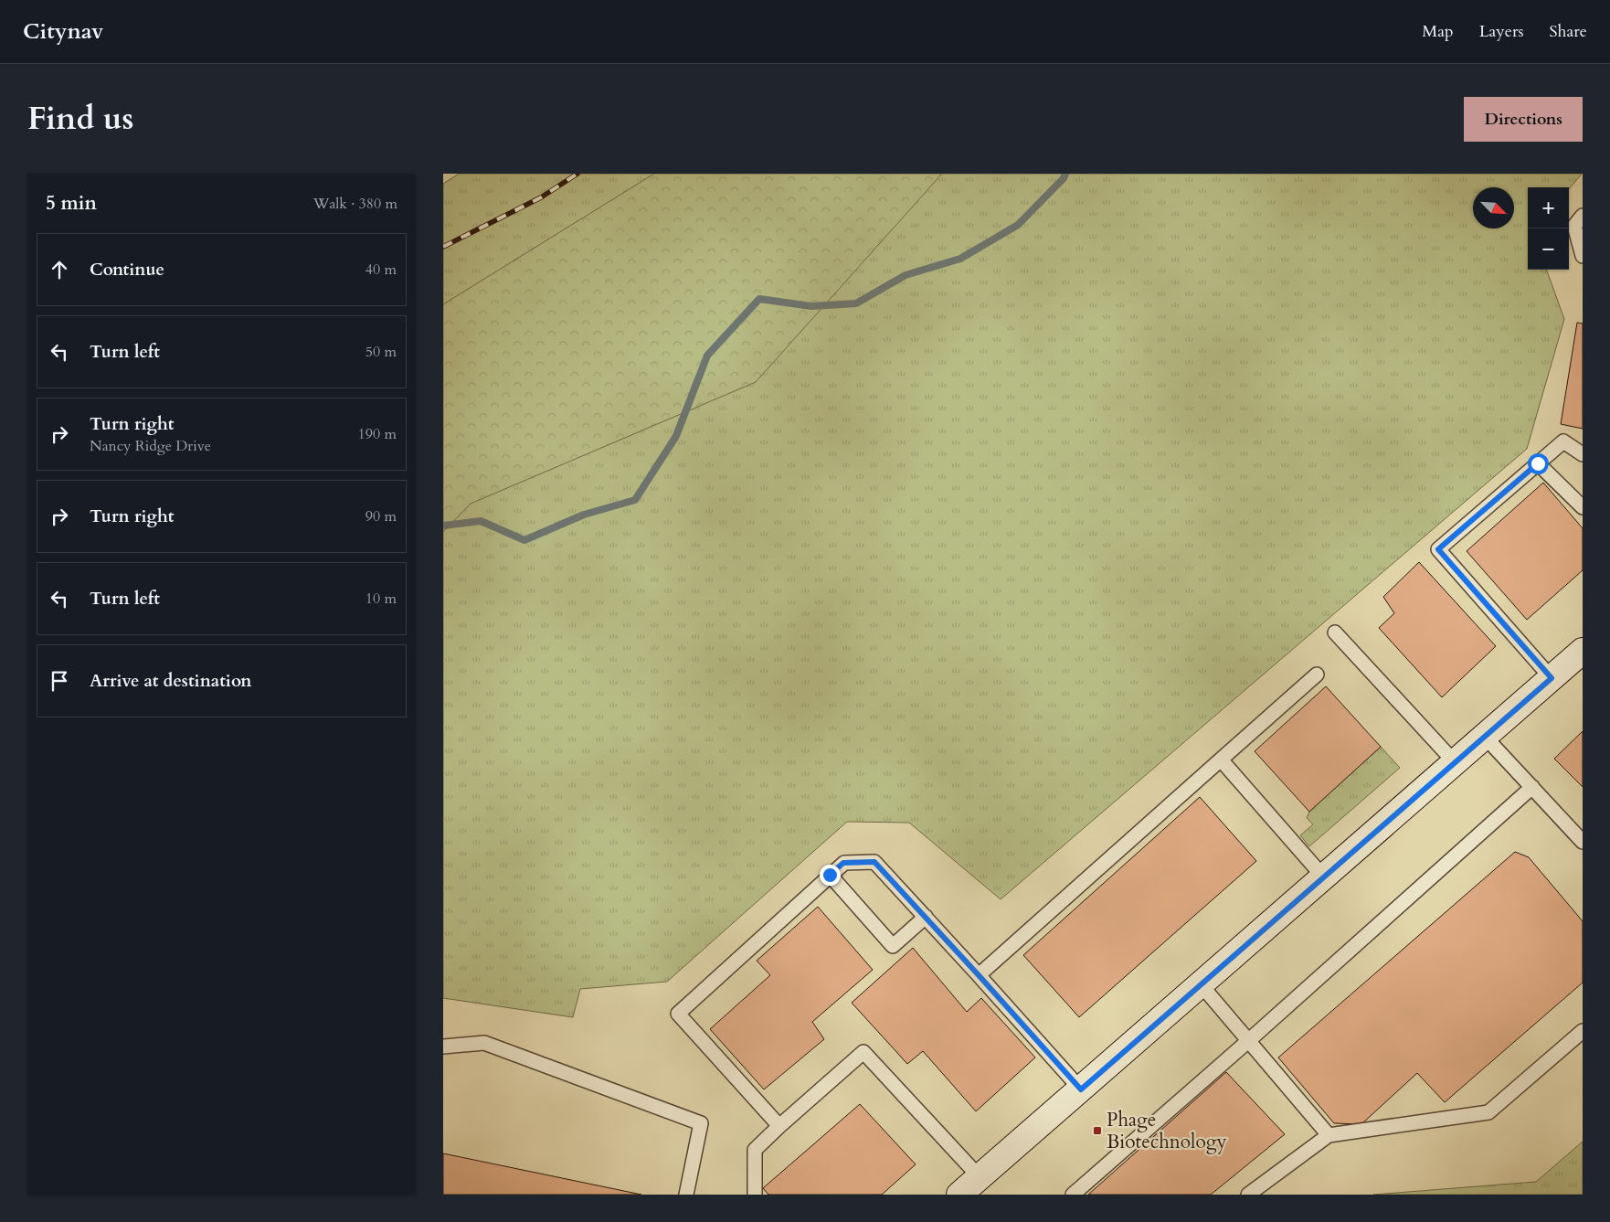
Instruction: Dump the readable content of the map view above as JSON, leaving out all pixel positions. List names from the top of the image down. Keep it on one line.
{"places":{"transit":["Phage Biotechnology"]},"north":"bottom right","page":{"header":"Citynav","nav":["Map","Layers","Share"],"title":"Find us","buttons":"Directions","heading":["5 min","Walk · 380 m"],"map_buttons":["+","−"],"list":[["Continue","40 m"],["Turn left","50 m"],["Turn right","Nancy Ridge Drive","190 m"],["Turn right","90 m"],["Turn left","10 m"],"Arrive at destination"]}}
